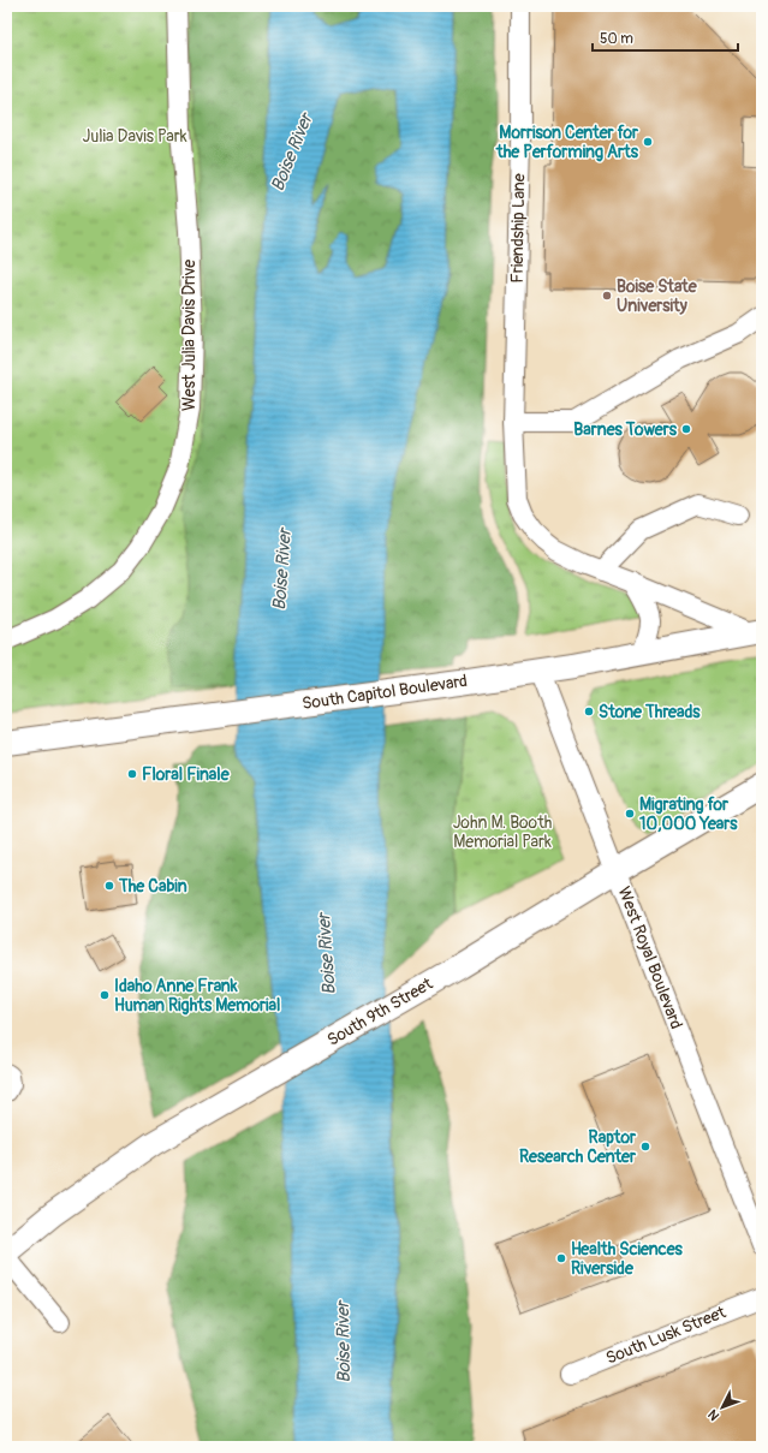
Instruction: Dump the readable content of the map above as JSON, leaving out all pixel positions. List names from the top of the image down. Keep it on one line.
{"streets":{"main road":["South Capitol Boulevard","South 9th Street"],"street":["Friendship Lane","West Julia Davis Drive","West Royal Boulevard","South Lusk Street"]},"crossings":[["Friendship Lane","South Capitol Boulevard"],["South Capitol Boulevard","West Royal Boulevard"],["West Royal Boulevard","South 9th Street"]],"water":["Boise River"],"parks":["Julia Davis Park","John M. Booth Memorial Park"],"places":["Morrison Center for the Performing Arts","Boise State University","Barnes Towers","Stone Threads","Floral Finale","Migrating for 10,000 Years","The Cabin","Idaho Anne Frank Human Rights Memorial","Raptor Research Center","Health Sciences Riverside"],"scale_bar":"50 m","north":"bottom left"}
